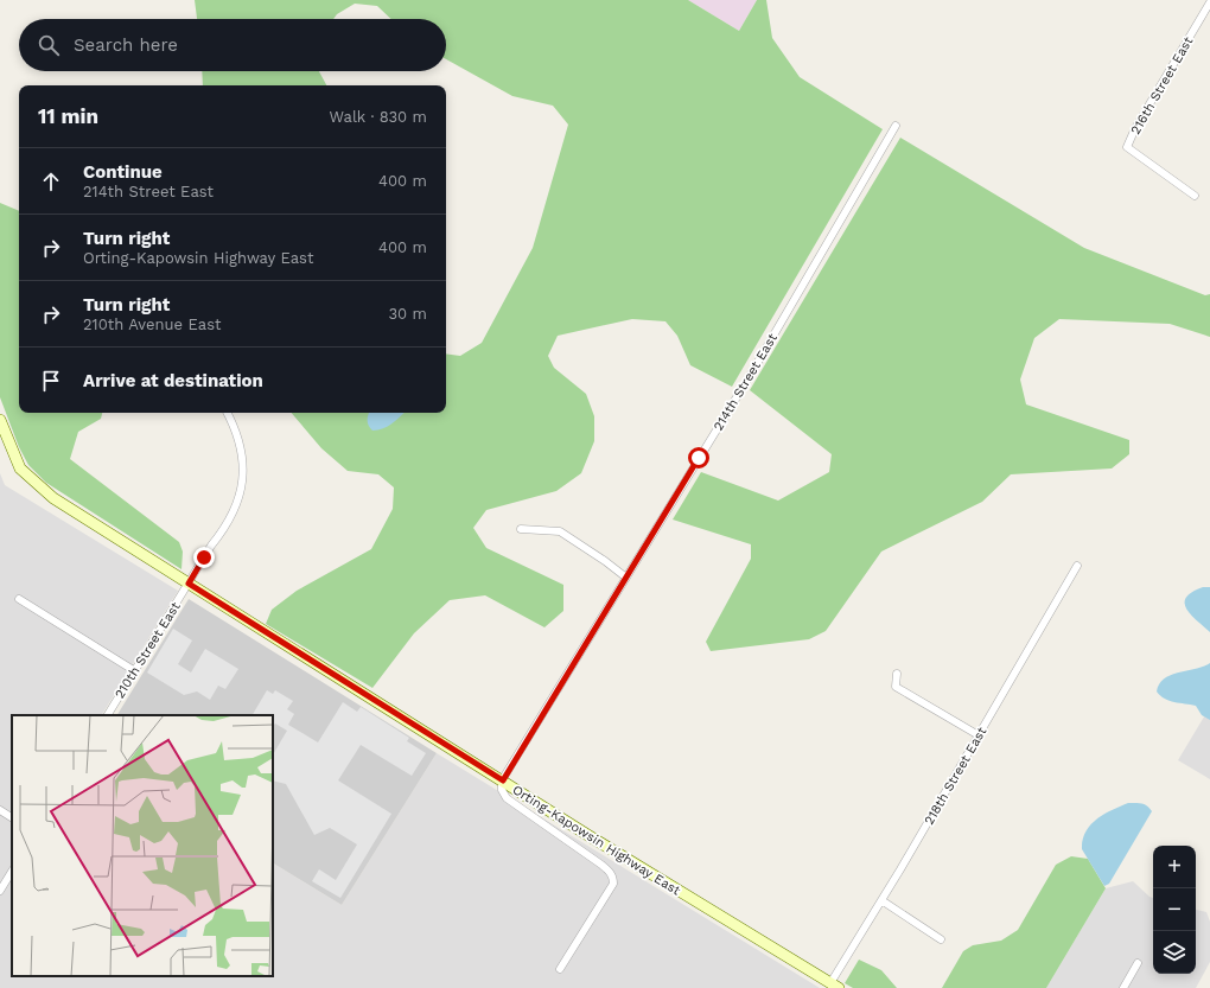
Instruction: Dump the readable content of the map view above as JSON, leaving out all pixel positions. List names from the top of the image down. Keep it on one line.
{"streets":{"main road":["Orting-Kapowsin Highway East"],"street":["216th Street East","214th Street East","210th Street East","218th Street East"]},"crossings":[["214th Street East","Orting-Kapowsin Highway East"],["210th Street East","Orting-Kapowsin Highway East"],["218th Street East","Orting-Kapowsin Highway East"]],"page":{"search":"Search here","heading":["11 min","Walk · 830 m"],"list":[["Continue","214th Street East","400 m"],["Turn right","Orting-Kapowsin Highway East","400 m"],["Turn right","210th Avenue East","30 m"],"Arrive at destination"],"map_buttons":["+","−"]}}
